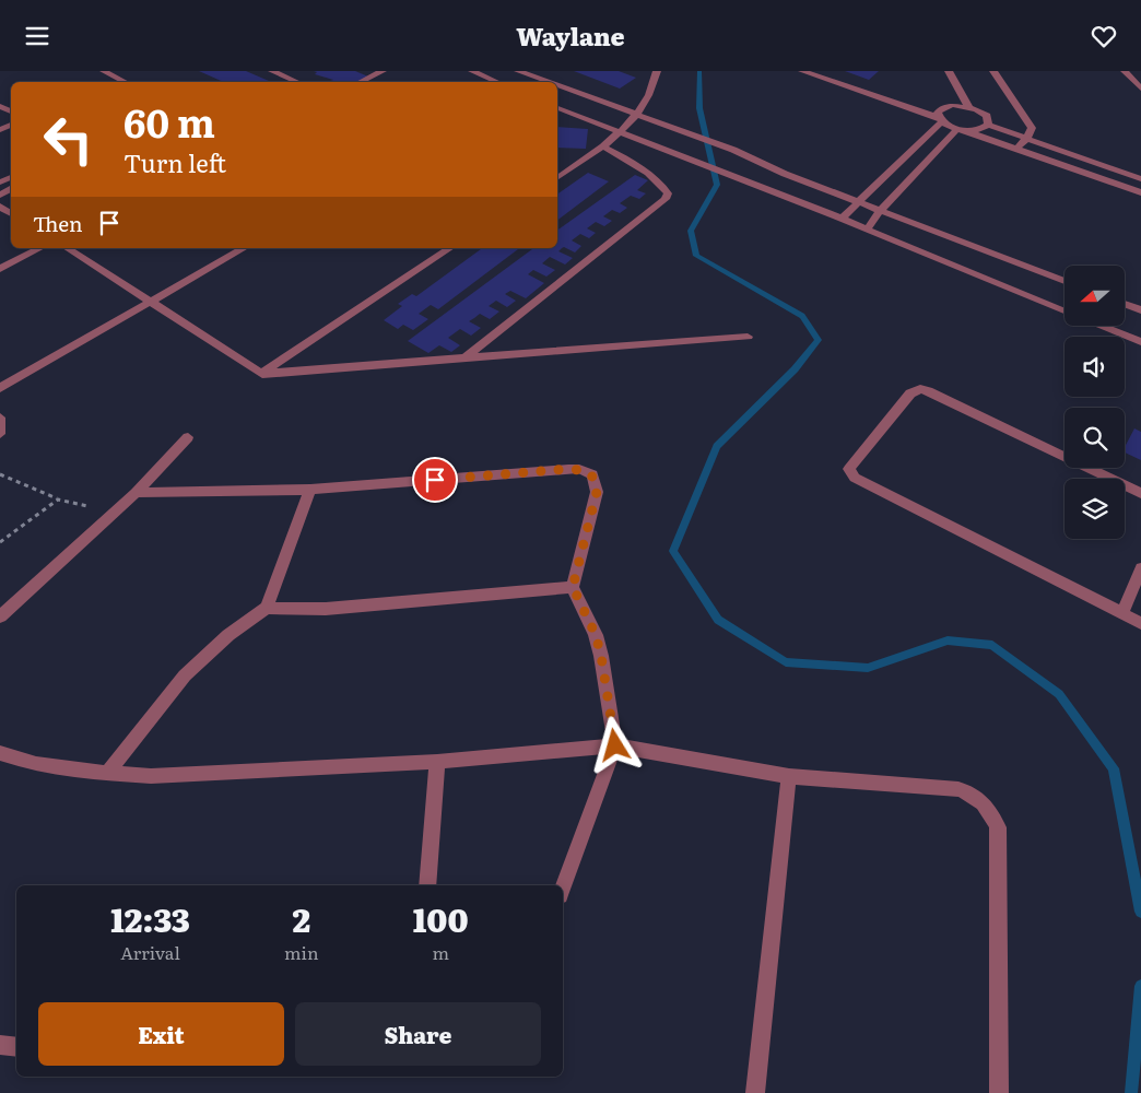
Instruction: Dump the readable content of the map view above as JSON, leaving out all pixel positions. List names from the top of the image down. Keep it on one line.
{"north":"left","page":{"header":"Waylane","turn":["60 m","Turn left"],"then":"Then","eta":["12:33","Arrival","2","min","100","m"],"buttons":["Exit","Share"]}}
